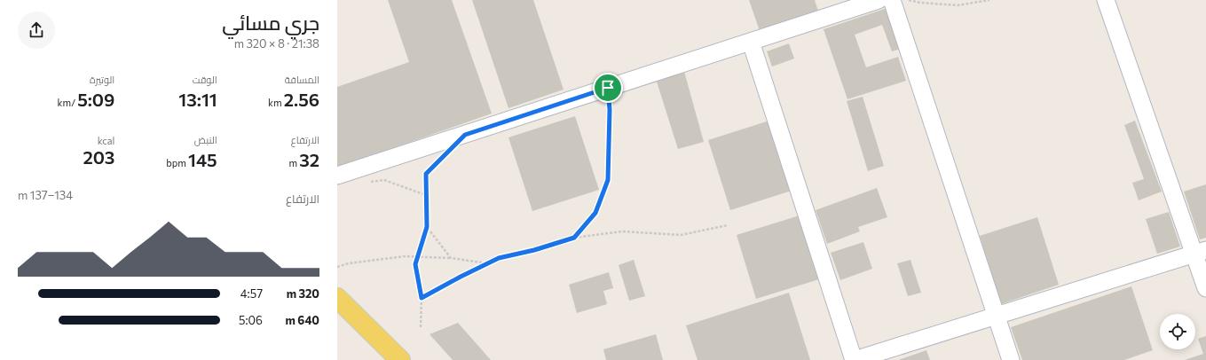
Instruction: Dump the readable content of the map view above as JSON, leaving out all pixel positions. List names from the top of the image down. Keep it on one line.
{"page":{"heading":["جري مسائي","21:38 · 8 × 320 m"],"stats":[["المسافة","2.56 km"],["الوقت","13:11"],["الوتيرة","5:09 /km"],["الارتفاع","32 m"],["النبض","145 bpm"],["kcal","203"]],"chart":["الارتفاع","134–137 m"],"list":[{"name":"320 m","note":"4:57"},{"name":"640 m","note":"5:06"}]}}
